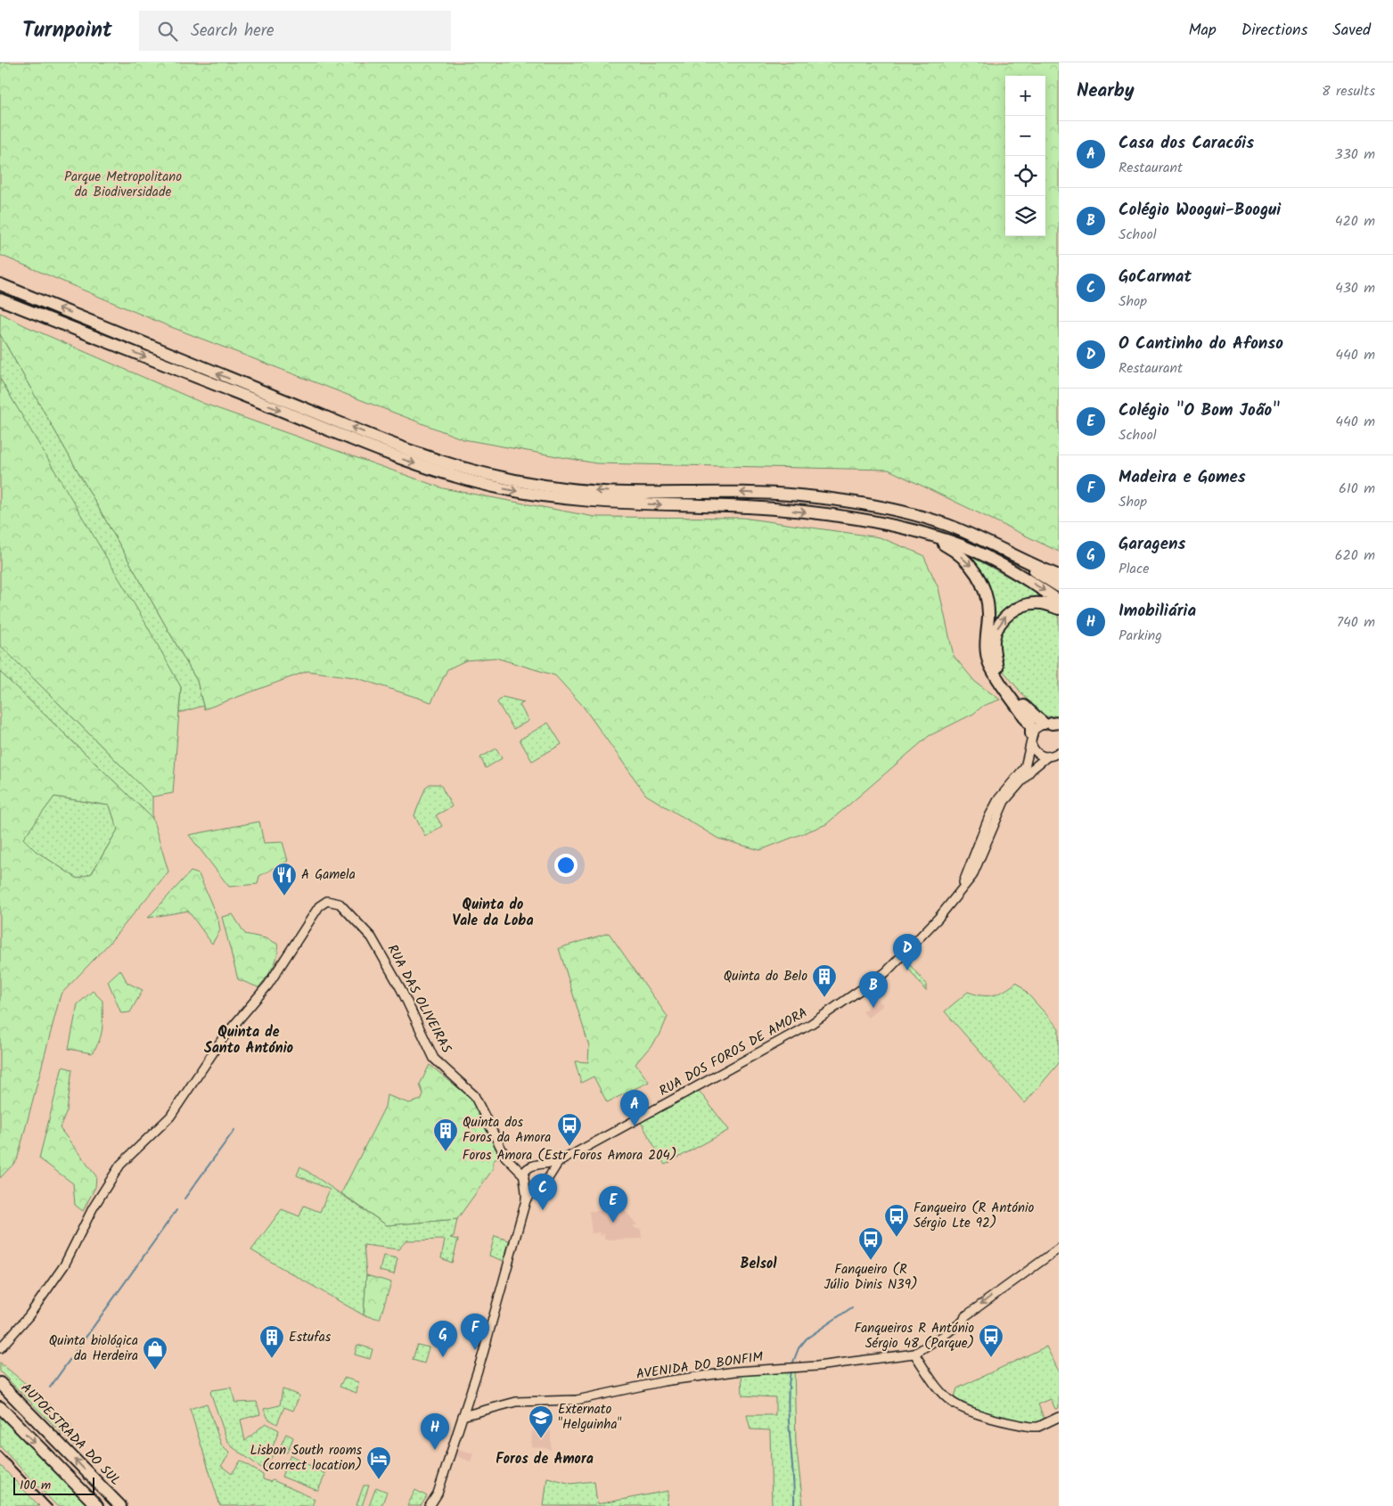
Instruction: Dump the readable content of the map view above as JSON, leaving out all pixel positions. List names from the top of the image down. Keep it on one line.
{"streets":{"highway":["AUTOESTRADA DO SUL"],"street":["RUA DAS OLIVEIRAS","RUA DOS FOROS DE AMORA","AVENIDA DO BONFIM"]},"districts":["Quinta do Vale da Loba","Quinta de Santo António","Belsol","Foros de Amora"],"parks":["Parque Metropolitano da Biodiversidade"],"places":{"restaurant":["A Gamela"],"building":["Quinta do Belo","Quinta dos Foros da Amora","Estufas"],"bus stop":["Foros Amora (Estr Foros Amora 204)","Fanqueiro (R António Sérgio Lte 92)","Fanqueiro (R Júlio Dinis N39)","Fanqueiros R António Sérgio 48 (Parque)"],"shop":["Quinta biológica da Herdeira"],"school or university":["Externato \"Helguinha\""],"hotel":["Lisbon South rooms (correct location)"]},"scale_bar":"100 m","page":{"header":"Turnpoint","search":"Search here","nav":["Map","Directions","Saved"],"heading":["Nearby","8 results"],"map_buttons":["+","−"],"list":[{"mark":"A","name":"Casa dos Caracóis","note":"Restaurant","value":"330 m"},{"mark":"B","name":"Colégio Woogui-Boogui","note":"School","value":"420 m"},{"mark":"C","name":"GoCarmat","note":"Shop","value":"430 m"},{"mark":"D","name":"O Cantinho do Afonso","note":"Restaurant","value":"440 m"},{"mark":"E","name":"Colégio \"O Bom João\"","note":"School","value":"440 m"},{"mark":"F","name":"Madeira e Gomes","note":"Shop","value":"610 m"},{"mark":"G","name":"Garagens","note":"Place","value":"620 m"},{"mark":"H","name":"Imobiliária","note":"Parking","value":"740 m"}],"pins":["D","B","A","C","E","F","G","H"],"scale":"100 m"}}
